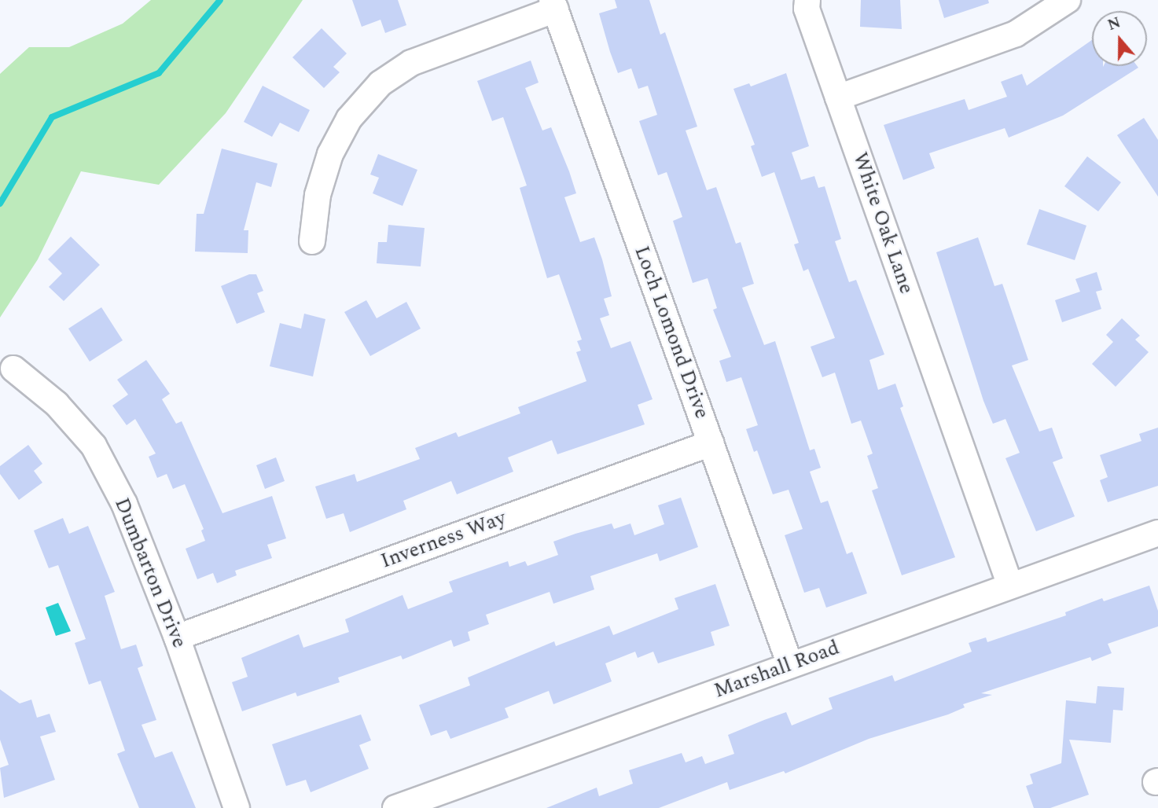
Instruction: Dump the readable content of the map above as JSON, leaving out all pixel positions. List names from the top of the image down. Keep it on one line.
{"streets":{"street":["White Oak Lane","Loch Lomond Drive","Inverness Way","Dumbarton Drive","Marshall Road"]},"crossings":[["White Oak Lane","Marshall Road"],["Loch Lomond Drive","Inverness Way"],["Loch Lomond Drive","Marshall Road"],["Inverness Way","Dumbarton Drive"]],"north":"top"}
